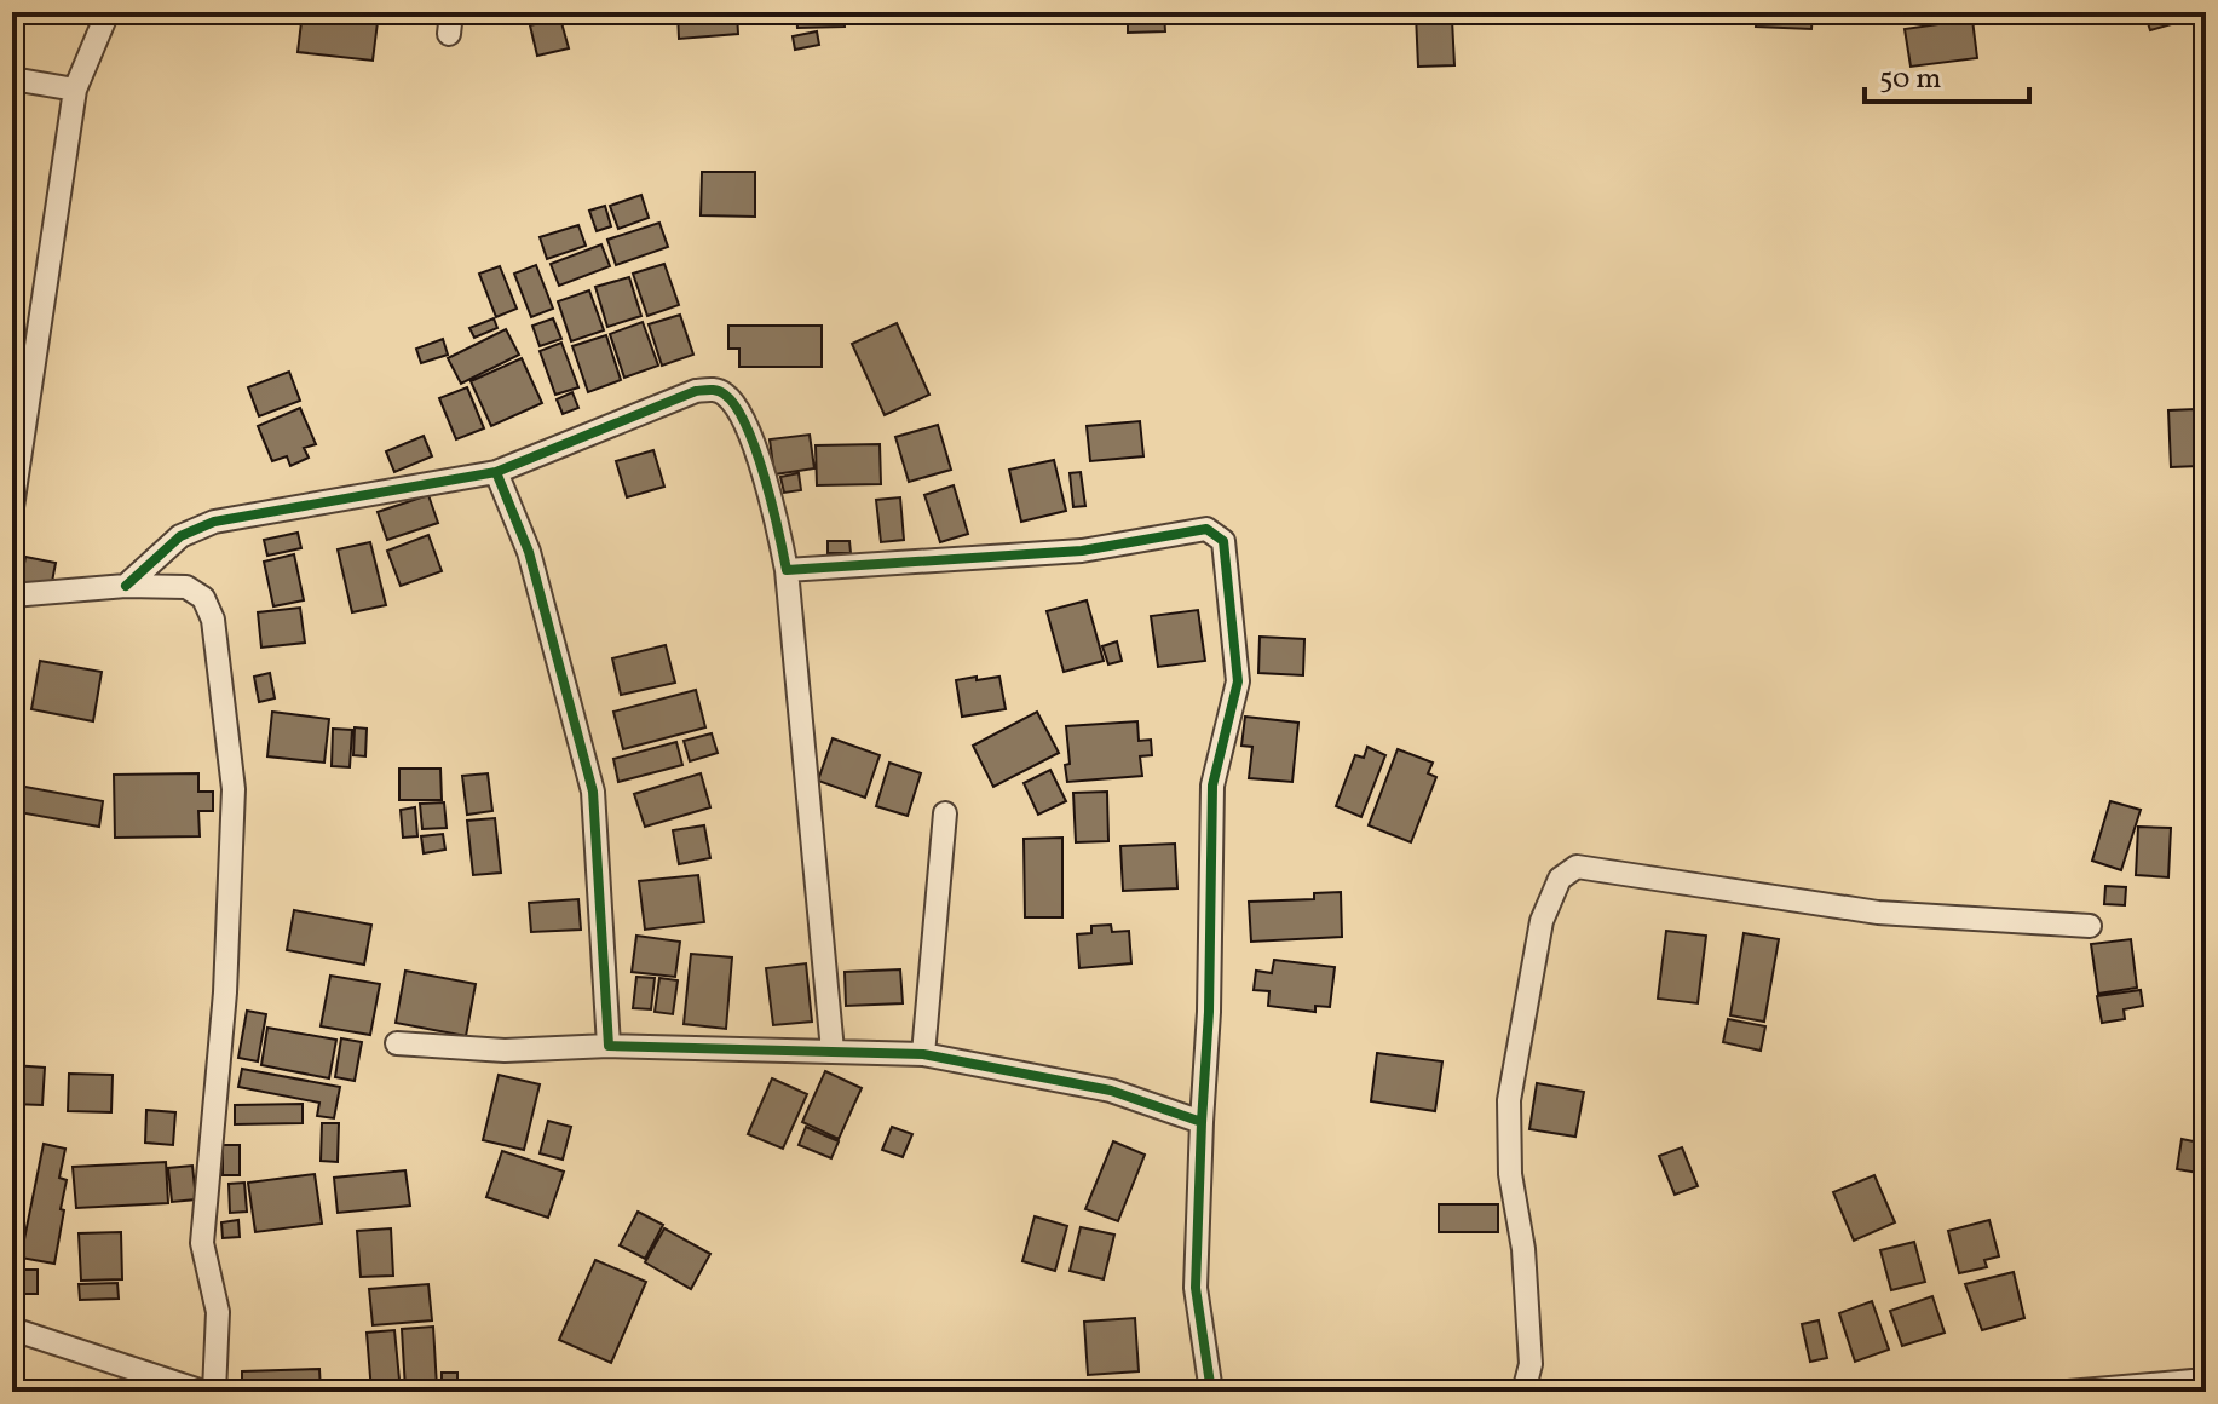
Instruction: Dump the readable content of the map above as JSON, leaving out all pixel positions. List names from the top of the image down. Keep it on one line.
{"scale_bar":"50 m"}
